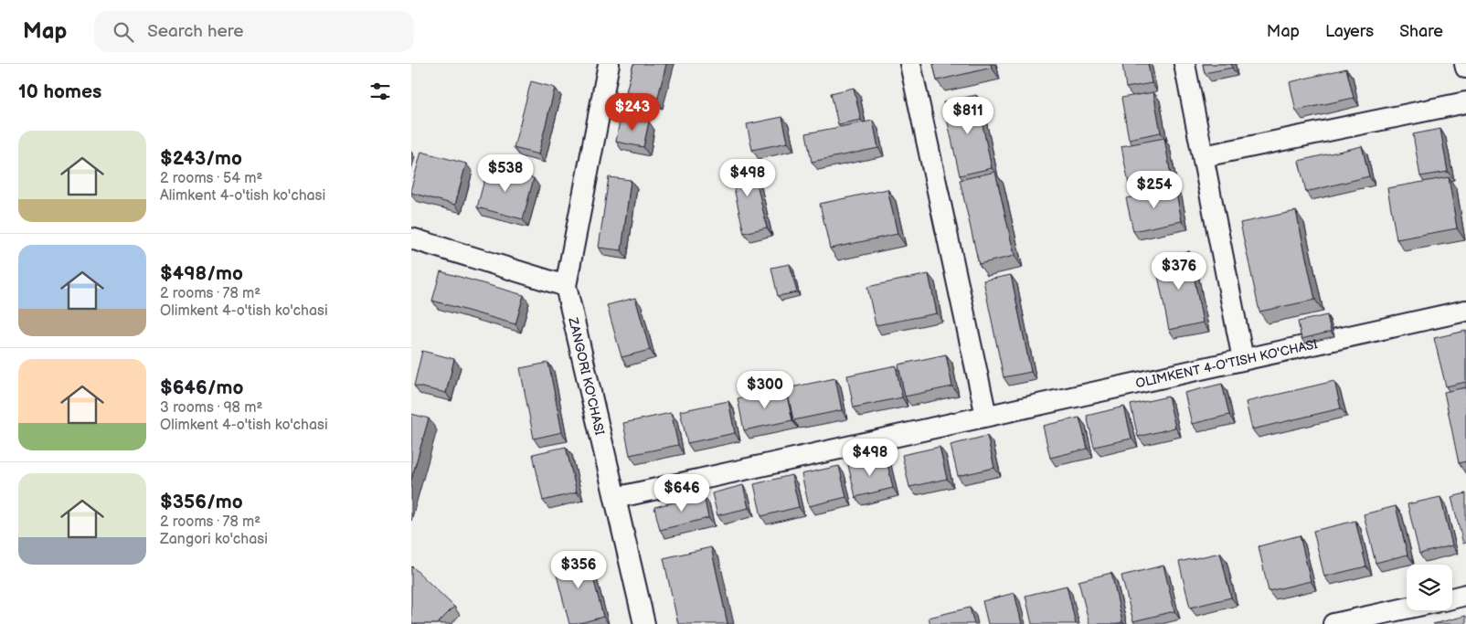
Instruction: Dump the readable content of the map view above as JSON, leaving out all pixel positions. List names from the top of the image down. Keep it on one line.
{"streets":{"street":["OLIMKENT 4-O'TISH KO'CHASI","ZANGORI KO'CHASI"]},"crossings":[["OLIMKENT 4-O'TISH KO'CHASI","ZANGORI KO'CHASI"]],"page":{"header":"Map","search":"Search here","nav":["Map","Layers","Share"],"heading":"10 homes","price":["$243","$811","$538","$498","$254","$376","$300","$498","$646","$356"],"list":[{"name":"$243/mo","note":"2 rooms · 54 m² · Alimkent 4-o'tish ko'chasi"},{"name":"$498/mo","note":"2 rooms · 78 m² · Olimkent 4-o'tish ko'chasi"},{"name":"$646/mo","note":"3 rooms · 98 m² · Olimkent 4-o'tish ko'chasi"},{"name":"$356/mo","note":"2 rooms · 78 m² · Zangori ko'chasi"}]}}
